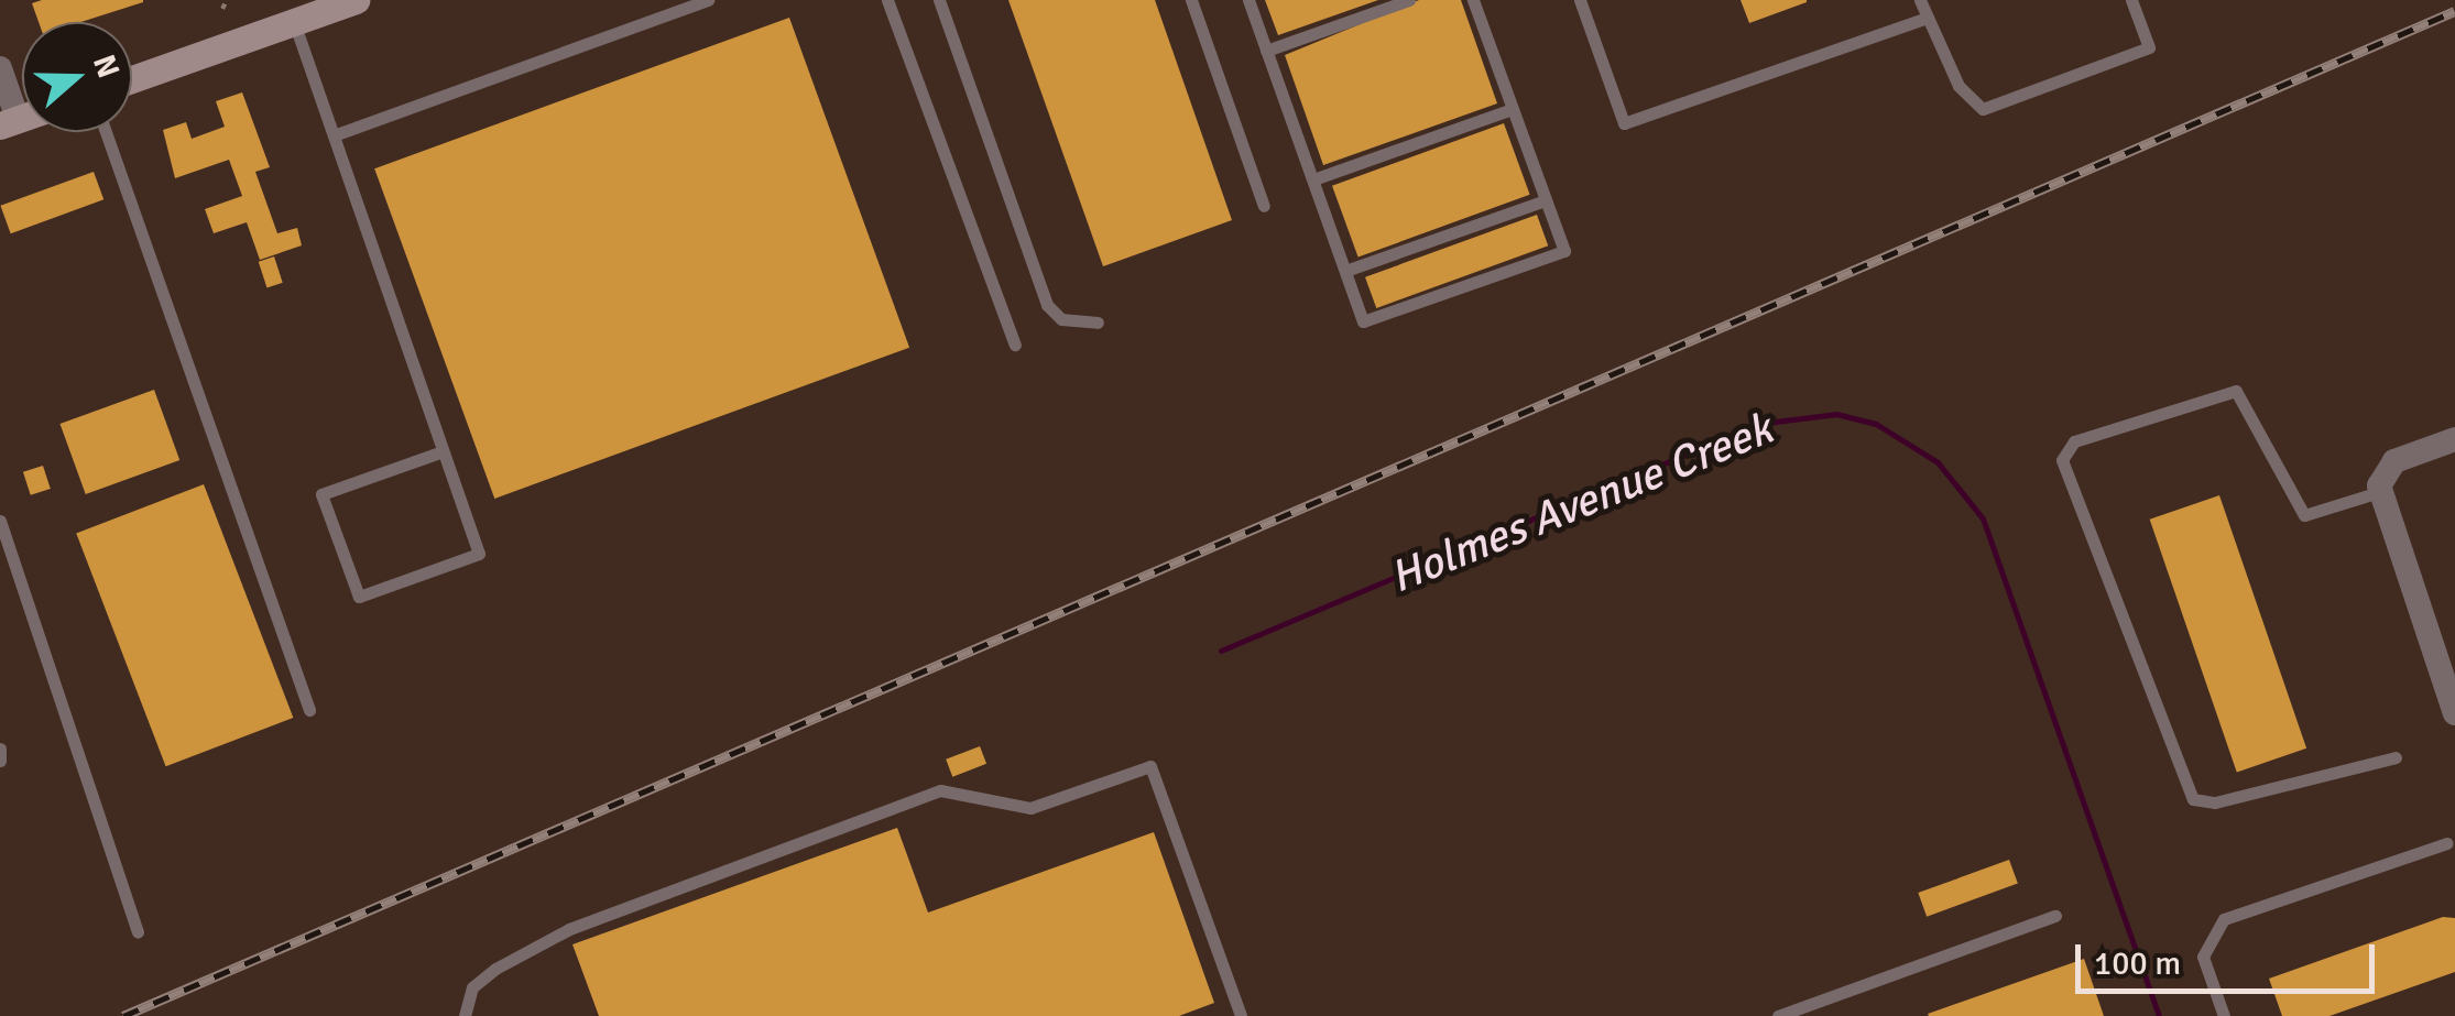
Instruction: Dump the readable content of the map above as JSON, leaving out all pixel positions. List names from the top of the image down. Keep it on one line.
{"water":["Holmes Avenue Creek"],"scale_bar":"100 m","north":"right"}
